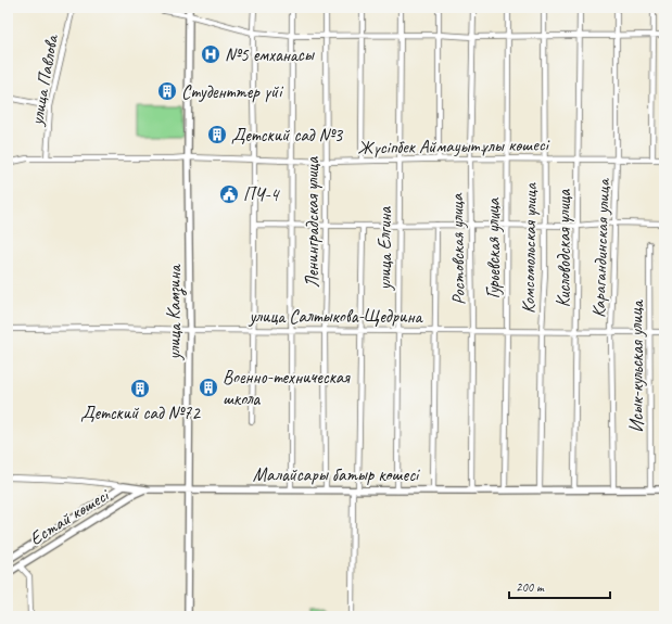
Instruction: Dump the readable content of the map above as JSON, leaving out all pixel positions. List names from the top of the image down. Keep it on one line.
{"streets":{"main road":["улица Камзина","Малайсары батыр көшесі","Естай көшесі"],"street":["улица Павлова","Жүсіпбек Аймауытұлы көшесі","Ленинградская улица","улица Елгина","Гурьевская улица","Комсомольская улица","Кисловодская улица","Карагандинская улица","Ростовская улица","улица Салтыкова-Щедрина","Исык-кульская улица"]},"crossings":[["улица Павлова","Жүсіпбек Аймауытұлы көшесі"],["Жүсіпбек Аймауытұлы көшесі","Ленинградская улица"],["Жүсіпбек Аймауытұлы көшесі","улица Елгина"],["Жүсіпбек Аймауытұлы көшесі","Гурьевская улица"],["Жүсіпбек Аймауытұлы көшесі","Комсомольская улица"],["Жүсіпбек Аймауытұлы көшесі","Кисловодская улица"],["Жүсіпбек Аймауытұлы көшесі","Карагандинская улица"],["Жүсіпбек Аймауытұлы көшесі","Ростовская улица"],["Жүсіпбек Аймауытұлы көшесі","улица Камзина"],["Ленинградская улица","улица Салтыкова-Щедрина"],["Ленинградская улица","Малайсары батыр көшесі"],["улица Елгина","улица Салтыкова-Щедрина"],["улица Елгина","Малайсары батыр көшесі"],["Гурьевская улица","улица Салтыкова-Щедрина"],["Гурьевская улица","Малайсары батыр көшесі"],["Комсомольская улица","улица Салтыкова-Щедрина"],["Комсомольская улица","Малайсары батыр көшесі"],["Кисловодская улица","улица Салтыкова-Щедрина"],["Кисловодская улица","Малайсары батыр көшесі"],["Карагандинская улица","улица Салтыкова-Щедрина"],["Карагандинская улица","Малайсары батыр көшесі"],["Ростовская улица","улица Салтыкова-Щедрина"],["Ростовская улица","Малайсары батыр көшесі"],["улица Камзина","улица Салтыкова-Щедрина"],["улица Камзина","Малайсары батыр көшесі"],["улица Салтыкова-Щедрина","Исык-кульская улица"],["Исык-кульская улица","Малайсары батыр көшесі"],["Малайсары батыр көшесі","Естай көшесі"]],"places":{"hospital":["№5 емханасы"],"building":["Студенттер үйі","Детский сад №3","Военно-техническая школа","Детский сад №72"],"public building":["ПЧ-4"]},"scale_bar":"200 m"}
